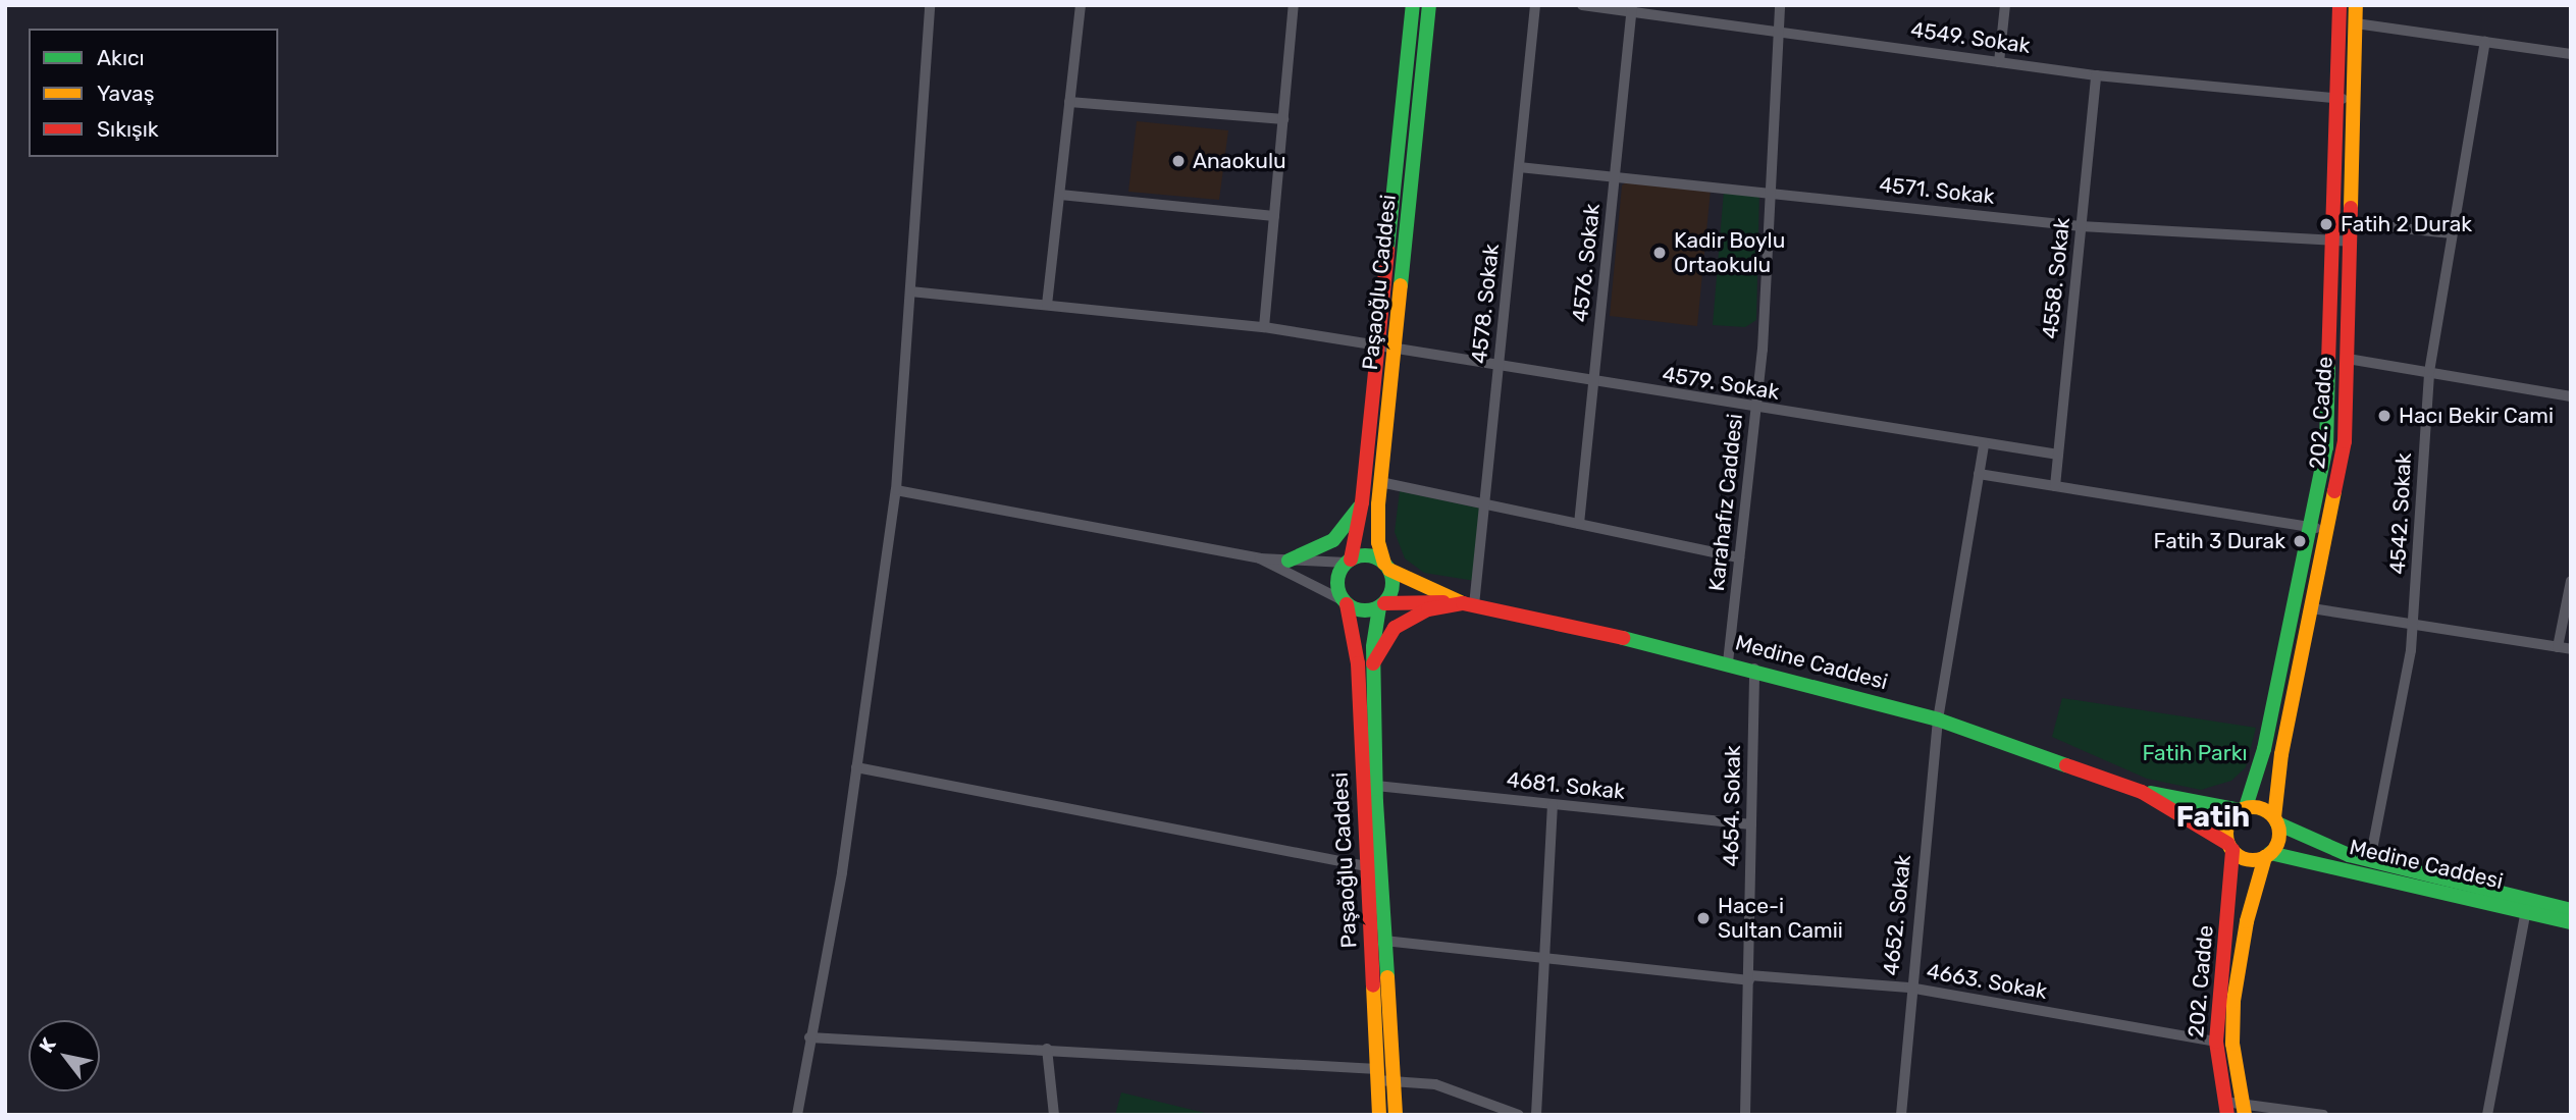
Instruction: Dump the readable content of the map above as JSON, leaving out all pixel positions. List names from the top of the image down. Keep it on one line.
{"streets":{"street":["4549. Sokak","4571. Sokak","4576. Sokak","4558. Sokak","Paşaoğlu Caddesi","4578. Sokak","4579. Sokak","202. Cadde","Karahafız Caddesi","4542. Sokak","Medine Caddesi","4681. Sokak","4654. Sokak","4652. Sokak","4663. Sokak"]},"crossings":[["4549. Sokak","4576. Sokak"],["4549. Sokak","4558. Sokak"],["4549. Sokak","202. Cadde"],["4549. Sokak","Karahafız Caddesi"],["4571. Sokak","4576. Sokak"],["4571. Sokak","4558. Sokak"],["4571. Sokak","4578. Sokak"],["4571. Sokak","202. Cadde"],["4571. Sokak","Karahafız Caddesi"],["4576. Sokak","4579. Sokak"],["4558. Sokak","4579. Sokak"],["Paşaoğlu Caddesi","4579. Sokak"],["Paşaoğlu Caddesi","Medine Caddesi"],["Paşaoğlu Caddesi","4681. Sokak"],["Paşaoğlu Caddesi","4663. Sokak"],["4578. Sokak","4579. Sokak"],["4578. Sokak","Medine Caddesi"],["4579. Sokak","Karahafız Caddesi"],["4579. Sokak","4652. Sokak"],["202. Cadde","Medine Caddesi"],["202. Cadde","4663. Sokak"],["Karahafız Caddesi","Medine Caddesi"],["4542. Sokak","Medine Caddesi"],["Medine Caddesi","4654. Sokak"],["Medine Caddesi","4652. Sokak"],["4681. Sokak","4654. Sokak"],["4654. Sokak","4663. Sokak"],["4652. Sokak","4663. Sokak"]],"districts":["Fatih"],"parks":["Fatih Parkı"],"places":["Anaokulu","Fatih 2 Durak","Kadir Boylu Ortaokulu","Hacı Bekir Cami","Fatih 3 Durak","Hace-i Sultan Camii"],"legend":["Akıcı","Yavaş","Sıkışık"],"north":"top left"}
